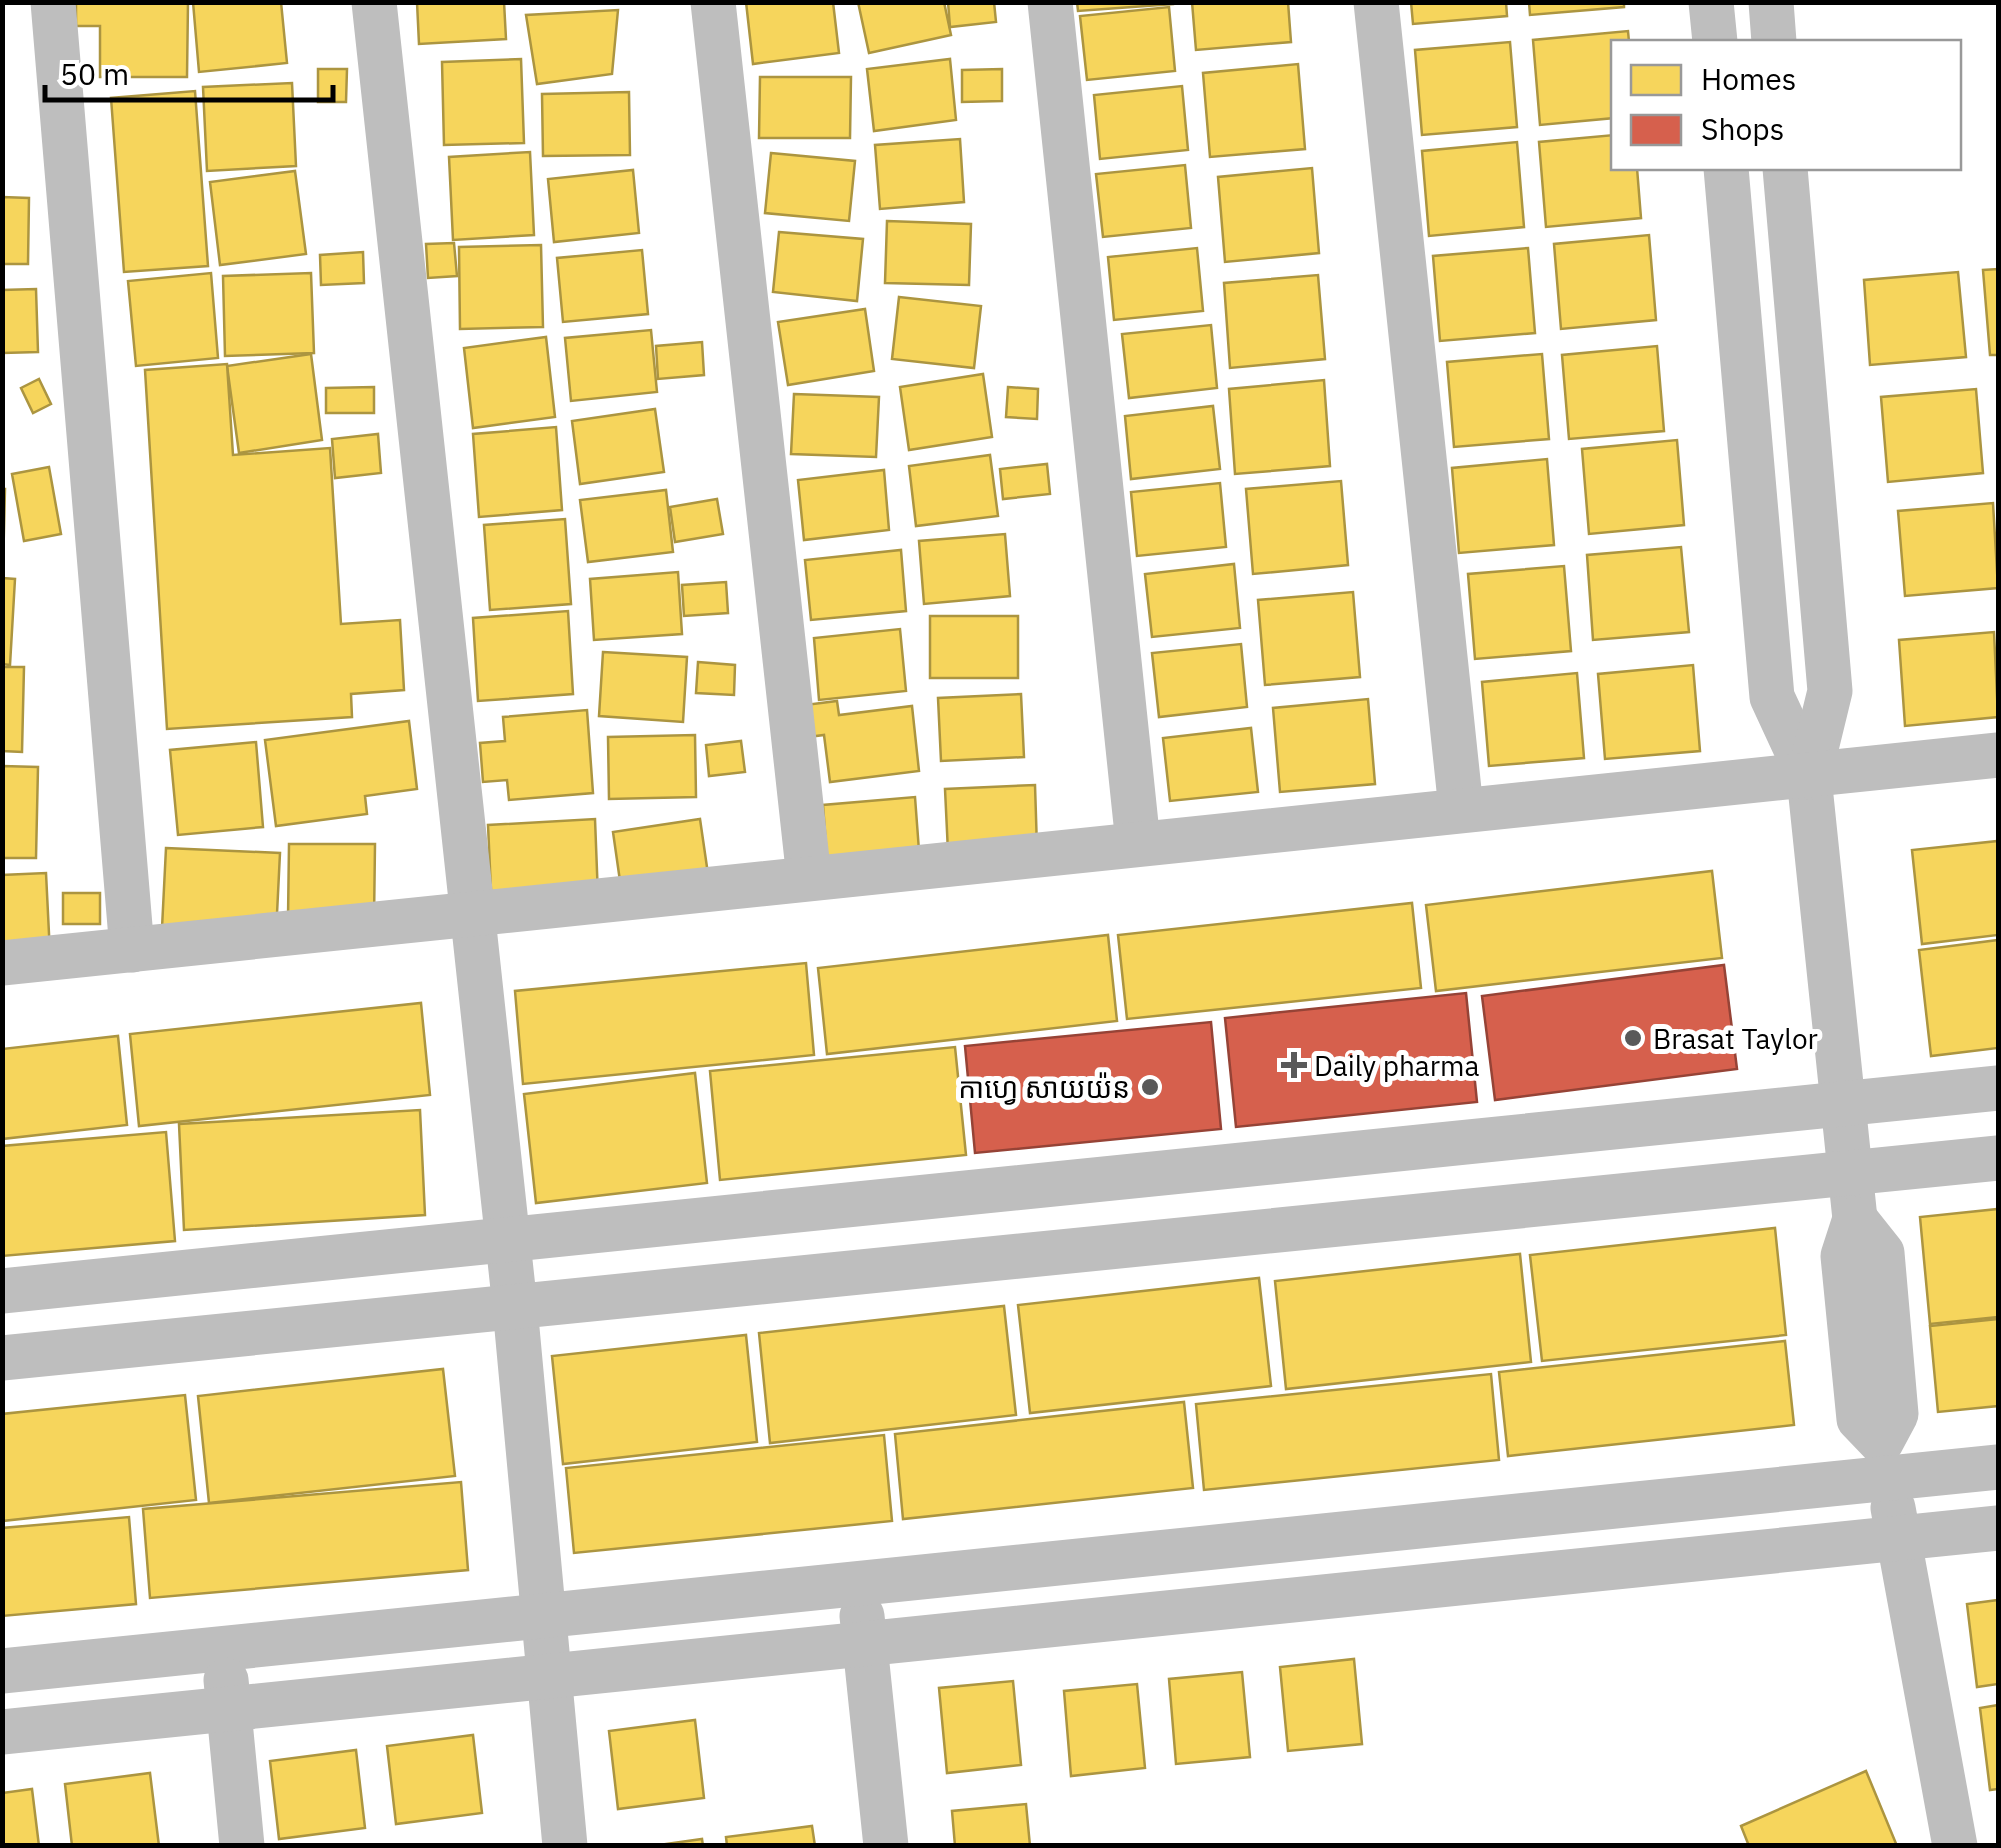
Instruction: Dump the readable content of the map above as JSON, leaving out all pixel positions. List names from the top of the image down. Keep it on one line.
{"places":{"other":["Brasat Taylor","កាហ្វេ សាយយ៉ន"],"health":["Daily pharma"]},"legend":["Homes","Shops"],"scale_bar":"50 m"}
